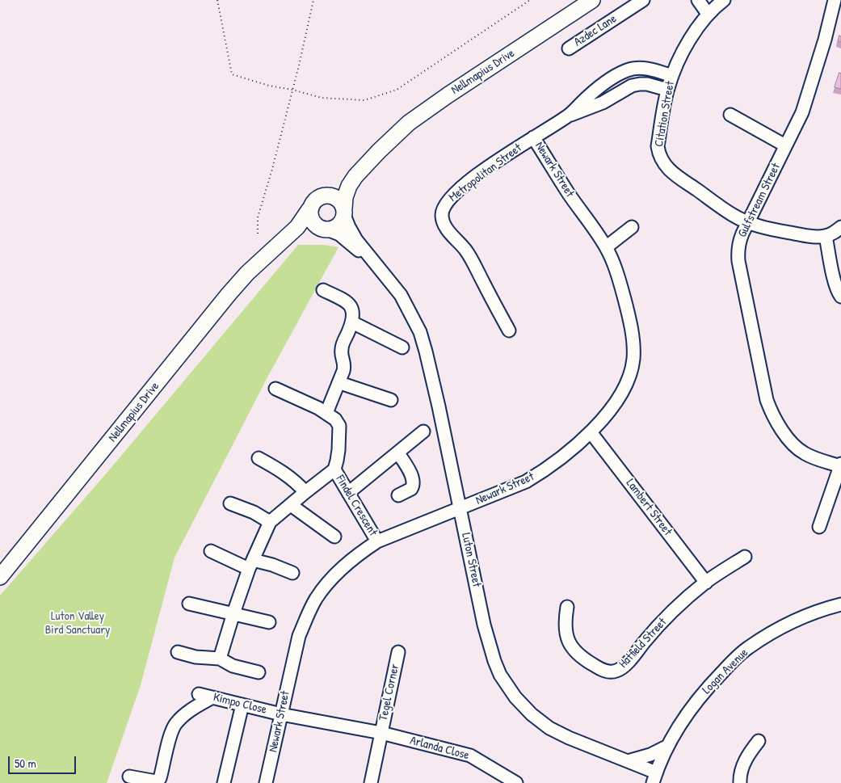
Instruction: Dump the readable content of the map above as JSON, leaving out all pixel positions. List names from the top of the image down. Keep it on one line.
{"streets":{"main road":["Nellmapius Drive"],"street":["Azdec Lane","Citation Street","Newark Street","Metropolitan Street","Gulfstream Street","Findel Crescent","Lambert Street","Luton Street","Hatfield Street","Logan Avenue","Tegel Corner","Kimpo Close","Arlanda Close"]},"crossings":[["Nellmapius Drive","Luton Street"],["Citation Street","Metropolitan Street"],["Citation Street","Gulfstream Street"],["Newark Street","Metropolitan Street"],["Newark Street","Findel Crescent"],["Newark Street","Lambert Street"],["Newark Street","Luton Street"],["Newark Street","Kimpo Close"],["Newark Street","Arlanda Close"],["Lambert Street","Hatfield Street"],["Luton Street","Logan Avenue"],["Tegel Corner","Arlanda Close"],["Kimpo Close","Arlanda Close"]],"parks":["Luton Valley Bird Sanctuary"],"scale_bar":"50 m"}
